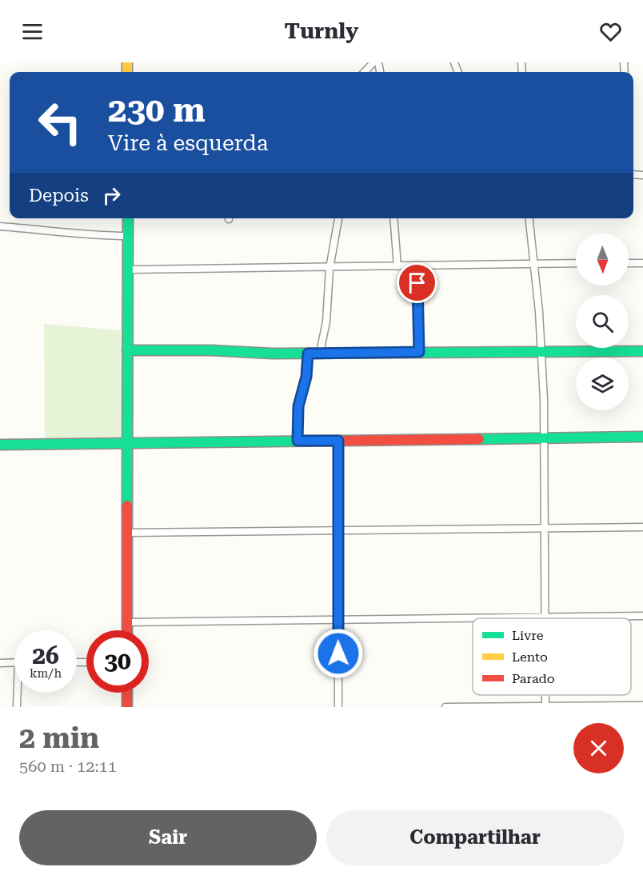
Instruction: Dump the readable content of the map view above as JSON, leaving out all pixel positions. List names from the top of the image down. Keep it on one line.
{"legend":["Livre","Lento","Parado"],"north":"bottom","page":{"header":"Turnly","turn":["230 m","Vire à esquerda"],"then":"Depois","speed":"26 km/h","limit":"30","heading":["2 min","560 m · 12:11"],"buttons":["Sair","Compartilhar"]}}
